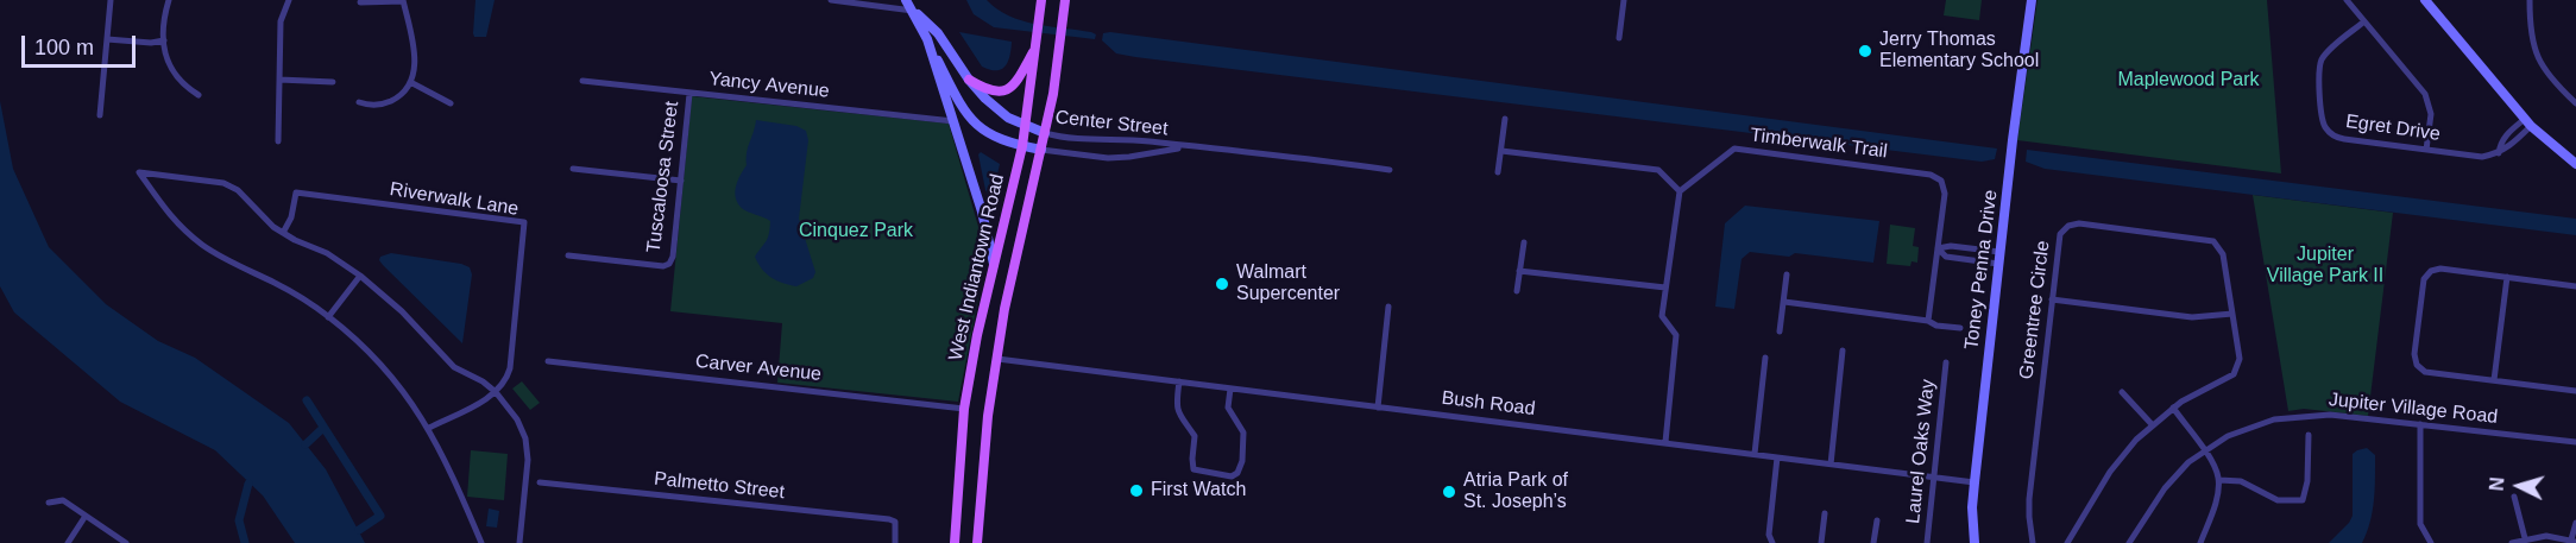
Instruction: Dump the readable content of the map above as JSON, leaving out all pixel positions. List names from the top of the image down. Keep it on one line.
{"streets":{"main road":["West Indiantown Road"],"street":["Yancy Avenue","Center Street","Egret Drive","Timberwalk Trail","Tuscaloosa Street","Riverwalk Lane","Toney Penna Drive","Greentree Circle","Carver Avenue","Bush Road","Jupiter Village Road","Laurel Oaks Way","Palmetto Street"]},"crossings":[["Yancy Avenue","Center Street"],["Yancy Avenue","Tuscaloosa Street"],["Center Street","West Indiantown Road"],["West Indiantown Road","Carver Avenue"],["West Indiantown Road","Bush Road"],["Toney Penna Drive","Bush Road"],["Bush Road","Laurel Oaks Way"]],"parks":["Maplewood Park","Cinquez Park","Jupiter Village Park II"],"places":["Jerry Thomas Elementary School","Walmart Supercenter","First Watch","Atria Park of St. Joseph’s"],"scale_bar":"100 m","north":"left"}
